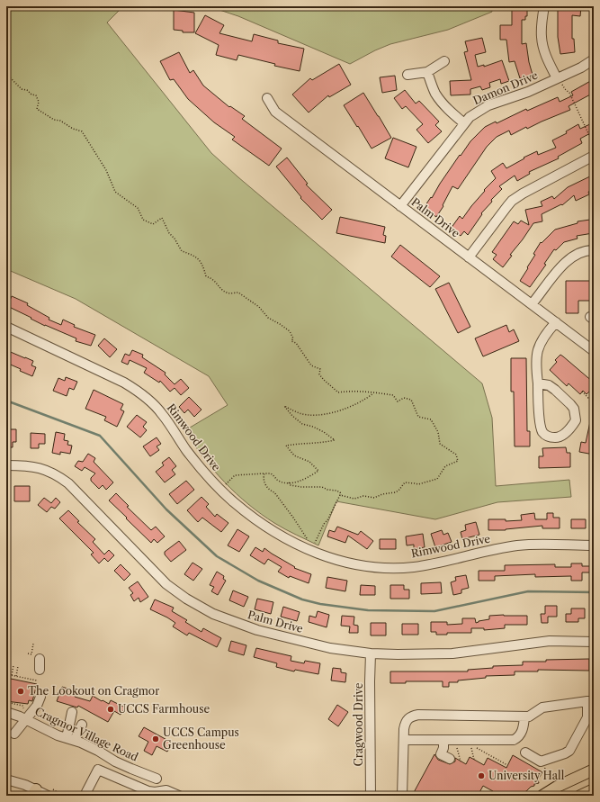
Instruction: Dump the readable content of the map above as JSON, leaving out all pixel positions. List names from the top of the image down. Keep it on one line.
{"streets":{"street":["Damon Drive","Palm Drive","Rimwood Drive","Cragwood Drive","Cragmor Village Road"]},"crossings":[["Damon Drive","Palm Drive"],["Palm Drive","Cragwood Drive"]],"places":["The Lookout on Cragmor","UCCS Farmhouse","UCCS Campus Greenhouse","University Hall"]}
